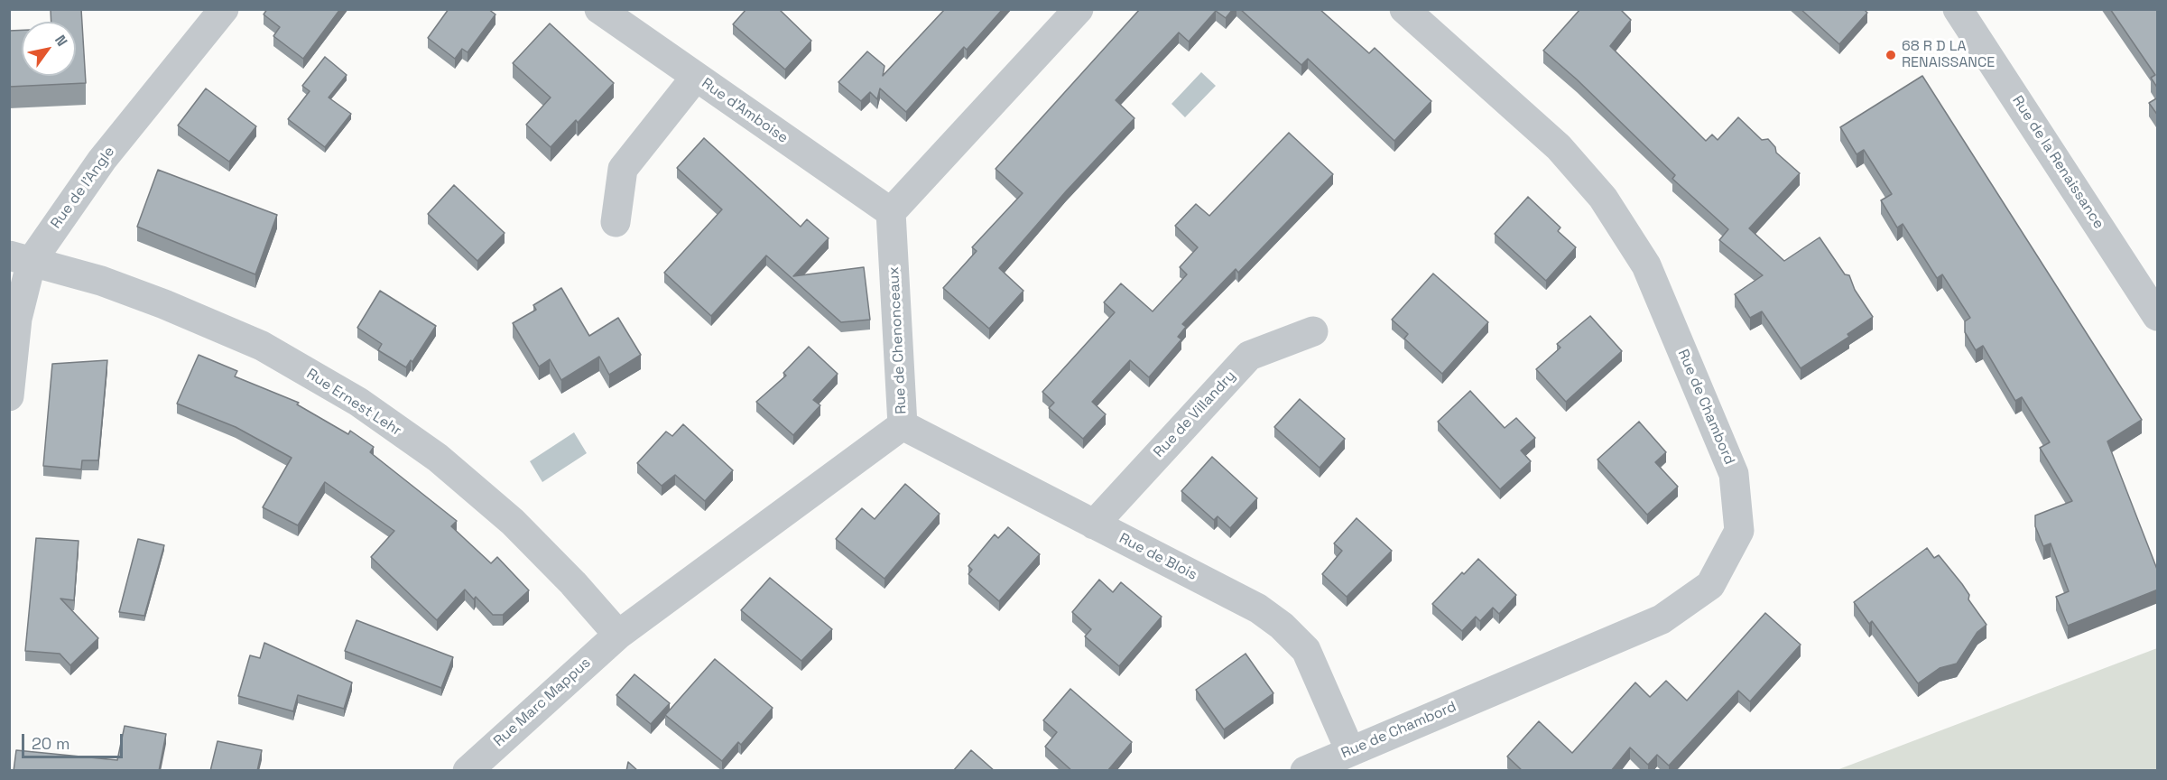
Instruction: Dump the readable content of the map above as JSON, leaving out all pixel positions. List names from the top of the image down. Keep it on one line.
{"streets":{"street":["Rue d'Amboise","Rue de la Renaissance","Rue de l'Angle","Rue de Chenonceaux","Rue Ernest Lehr","Rue de Chambord","Rue de Villandry","Rue de Blois","Rue Marc Mappus"]},"crossings":[["Rue d'Amboise","Rue de Chenonceaux"],["Rue de l'Angle","Rue Ernest Lehr"],["Rue de Chenonceaux","Rue Ernest Lehr"],["Rue de Chenonceaux","Rue de Blois"],["Rue de Chenonceaux","Rue Marc Mappus"],["Rue Ernest Lehr","Rue Marc Mappus"],["Rue de Chambord","Rue de Blois"],["Rue de Villandry","Rue de Blois"]],"places":["68 R D LA RENAISSANCE"],"scale_bar":"20 m","north":"top right"}
